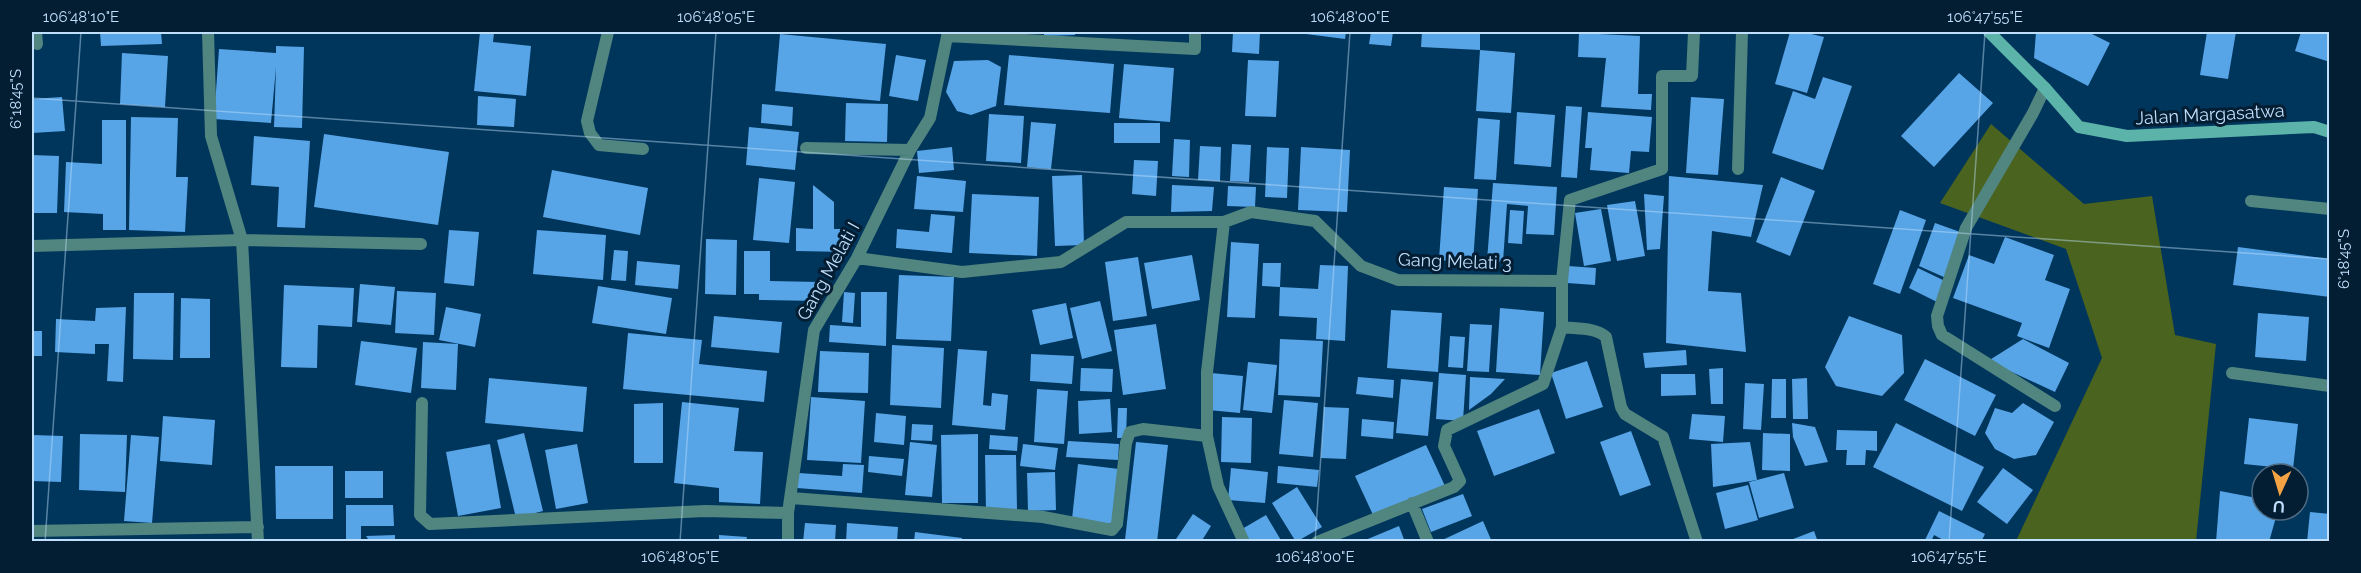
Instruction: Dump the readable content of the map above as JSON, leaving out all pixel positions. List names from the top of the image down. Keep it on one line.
{"streets":{"street":["Jalan Margasatwa","Gang Melati 3","Gang Melati I"]},"crossings":[["Gang Melati 3","Gang Melati I"]],"north":"bottom","coordinates":["106°48'10\"E","106°48'05\"E","106°48'00\"E","106°47'55\"E","6°18'45\"S"]}
